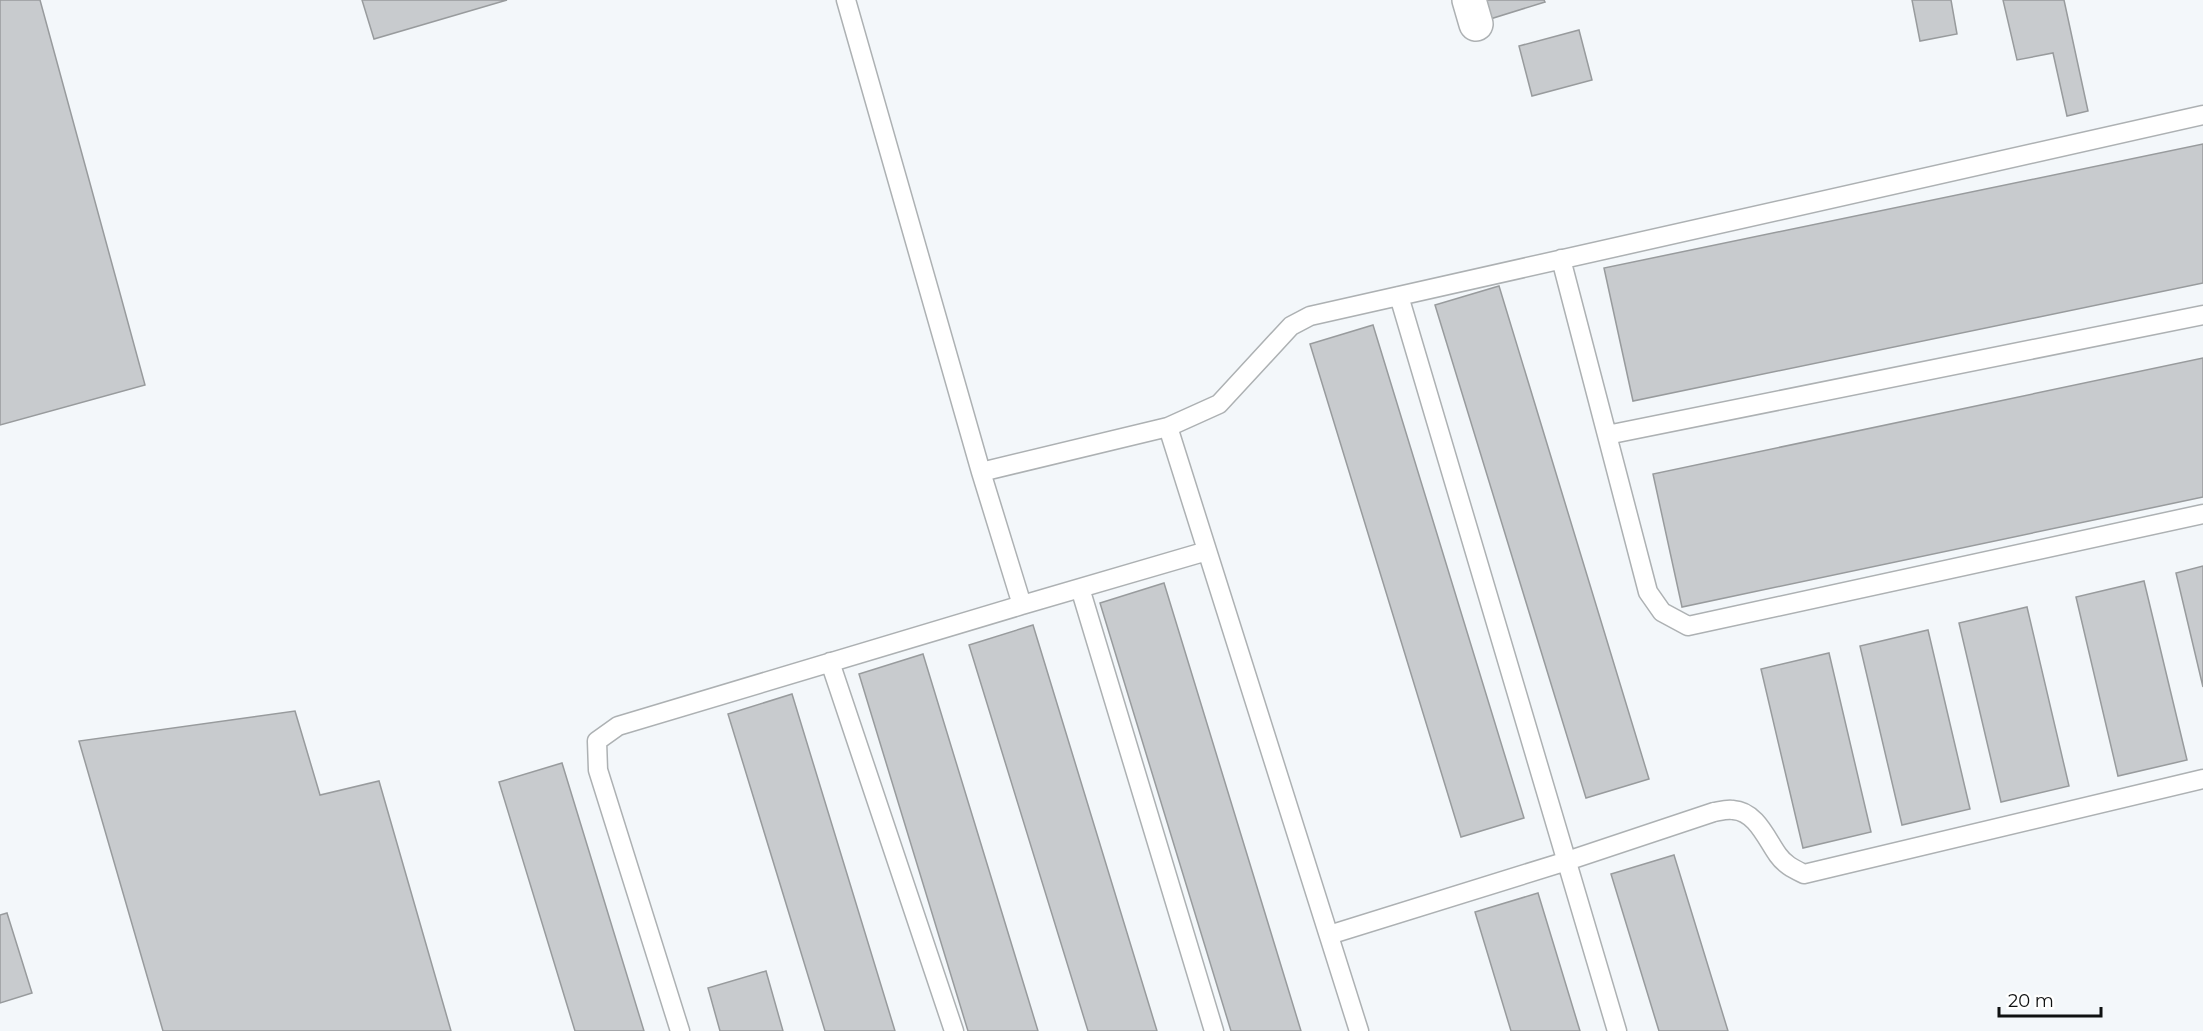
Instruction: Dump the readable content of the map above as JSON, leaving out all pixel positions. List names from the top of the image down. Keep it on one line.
{"scale_bar":"20 m"}
